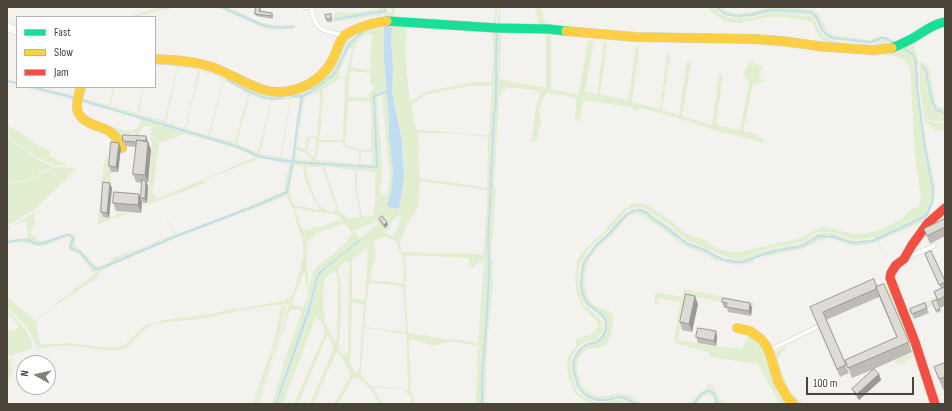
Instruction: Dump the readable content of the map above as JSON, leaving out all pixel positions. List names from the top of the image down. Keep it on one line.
{"legend":["Fast","Slow","Jam"],"scale_bar":"100 m","north":"left"}
